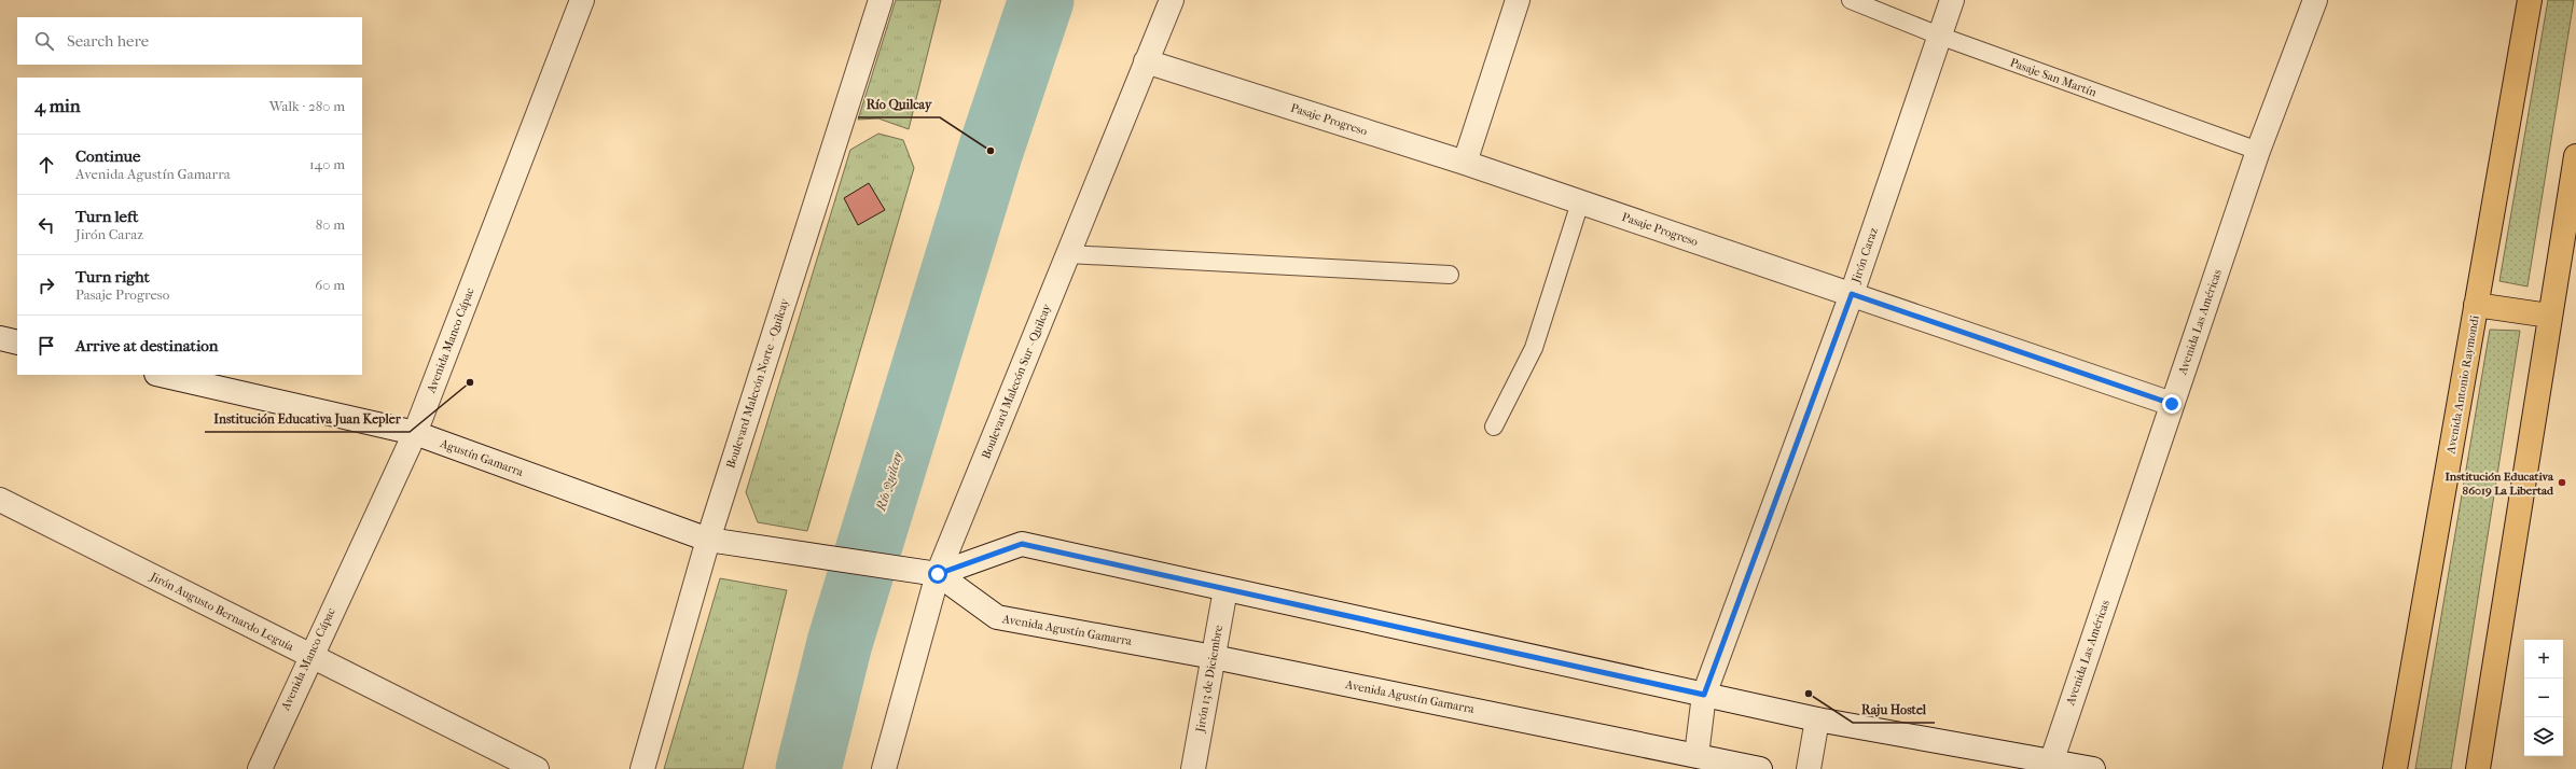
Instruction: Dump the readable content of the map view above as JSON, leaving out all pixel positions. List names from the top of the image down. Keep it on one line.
{"streets":{"main road":["Avenida Antonio Raymondi"],"street":["Pasaje Progreso","Jirón Caraz","Avenida Las Américas","Avenida Manco Cápac","Boulevard Malecón Sur - Quilcay","Boulevard Malecón Norte - Quilcay","Agustín Gamarra","Jirón Augusto Bernardo Leguía","Avenida Agustín Gamarra","Jirón 13 de Diciembre"],"lane":["Pasaje San Martín"]},"crossings":[["Pasaje San Martín","Jirón Caraz"],["Pasaje San Martín","Avenida Las Américas"],["Pasaje Progreso","Jirón Caraz"],["Pasaje Progreso","Avenida Las Américas"],["Pasaje Progreso","Boulevard Malecón Sur - Quilcay"],["Jirón Caraz","Avenida Agustín Gamarra"],["Avenida Manco Cápac","Agustín Gamarra"],["Avenida Manco Cápac","Jirón Augusto Bernardo Leguía"],["Boulevard Malecón Sur - Quilcay","Agustín Gamarra"],["Boulevard Malecón Sur - Quilcay","Avenida Agustín Gamarra"],["Boulevard Malecón Norte - Quilcay","Agustín Gamarra"],["Agustín Gamarra","Avenida Agustín Gamarra"],["Avenida Agustín Gamarra","Jirón 13 de Diciembre"]],"water":["Río Quilcay"],"places":["Río Quilcay","Institución Educativa Juan Kepler","Institución Educativa 86019 La Libertad","Raju Hostel"],"page":{"search":"Search here","heading":["4 min","Walk · 280 m"],"list":[["Continue","Avenida Agustín Gamarra","140 m"],["Turn left","Jirón Caraz","80 m"],["Turn right","Pasaje Progreso","60 m"],"Arrive at destination"],"map_buttons":["+","−"]}}
